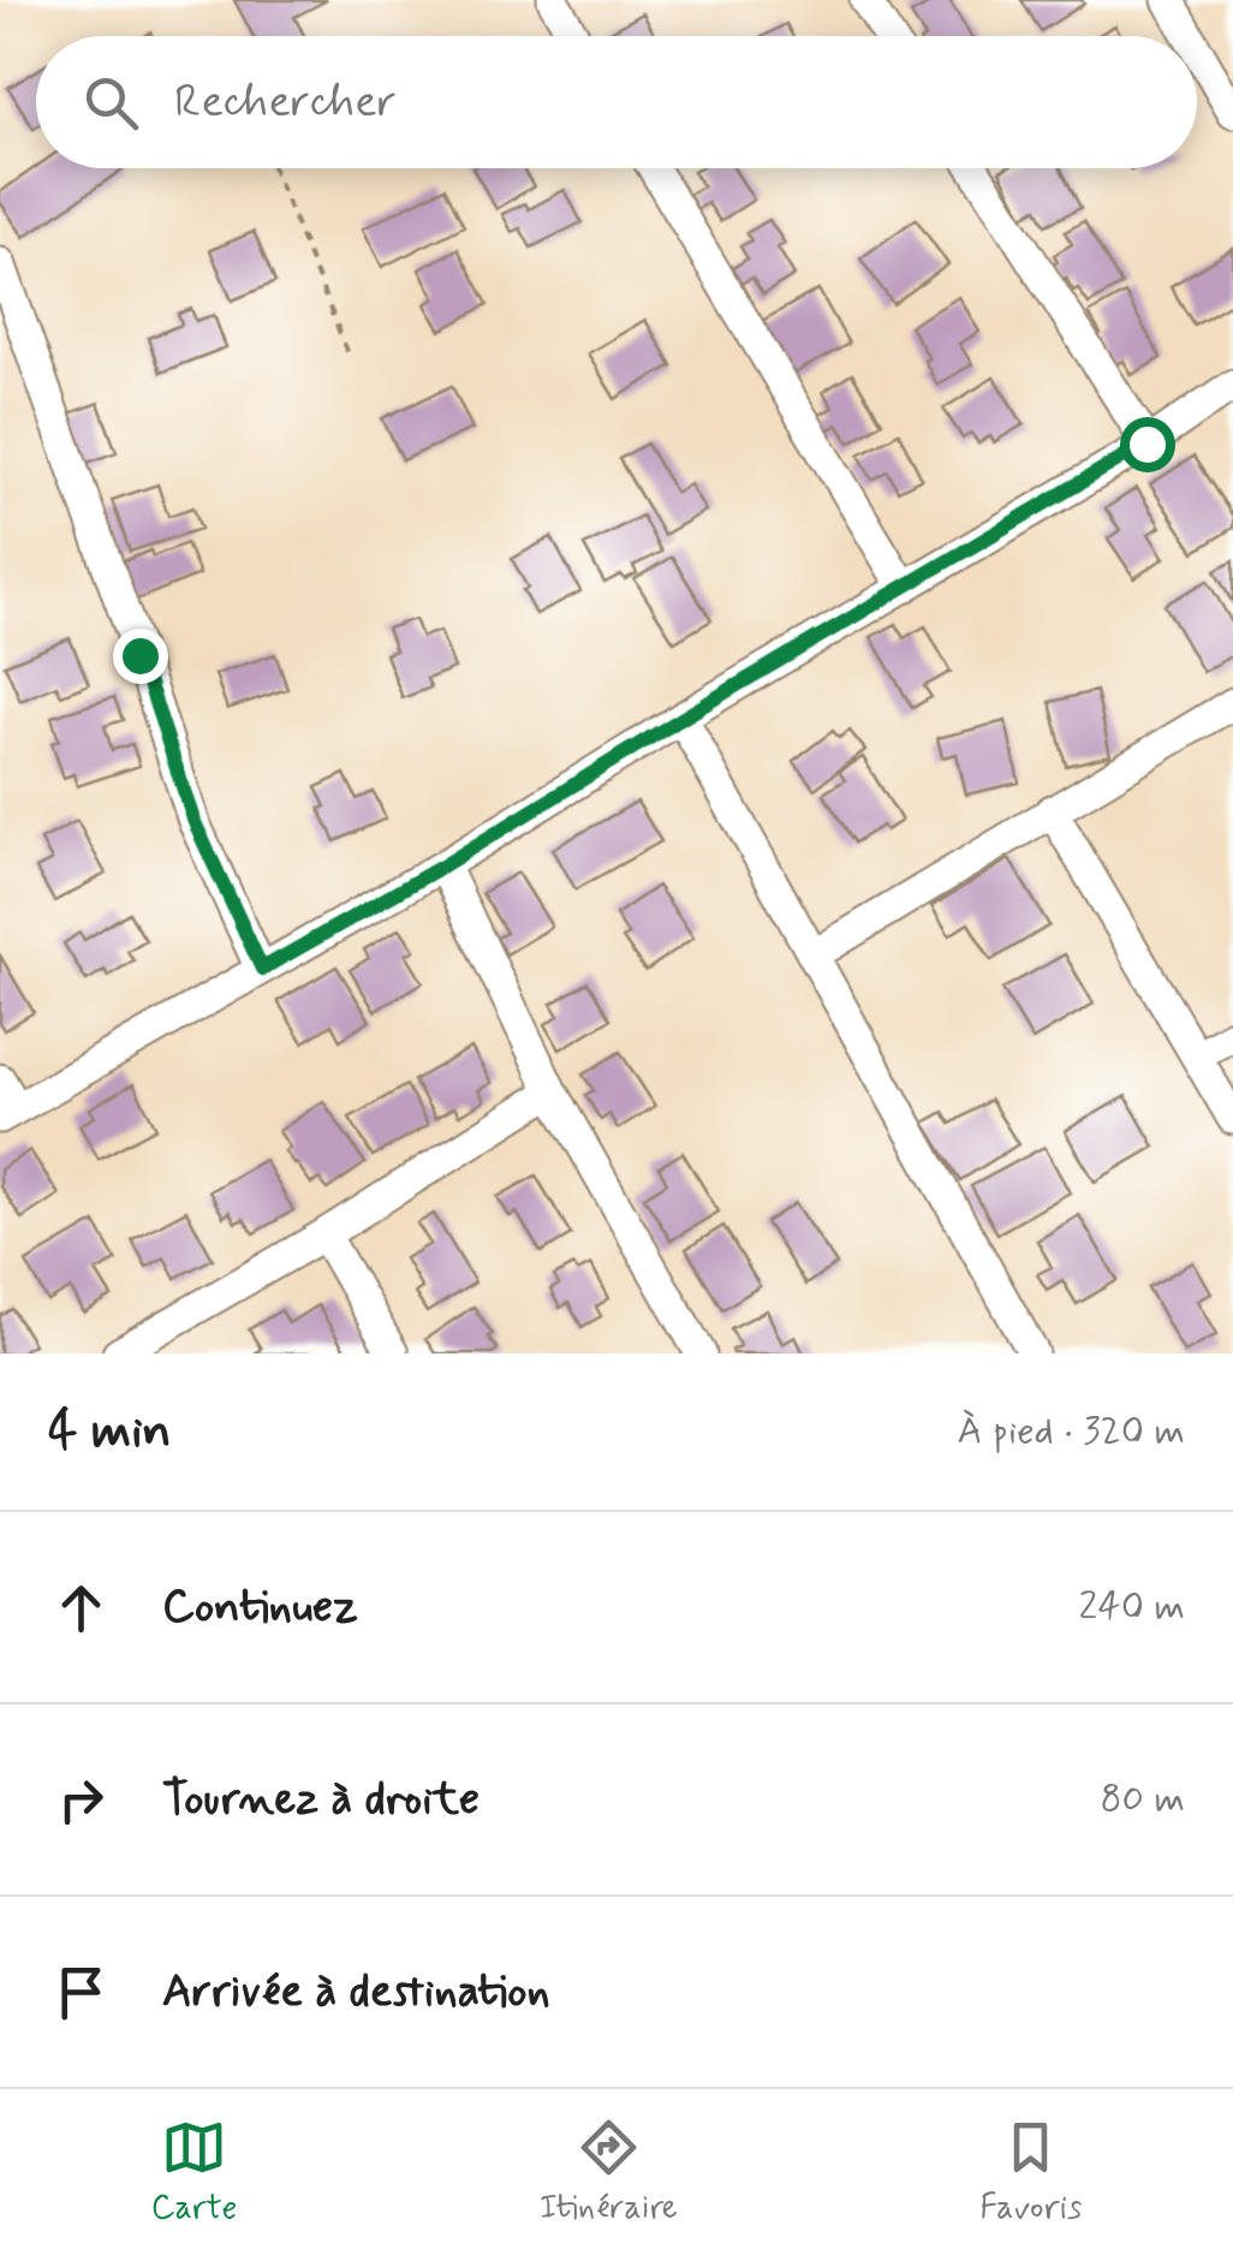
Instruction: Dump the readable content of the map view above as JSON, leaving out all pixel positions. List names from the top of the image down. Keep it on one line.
{"page":{"search":"Rechercher","heading":["4 min","À pied · 320 m"],"list":[["Continuez","240 m"],["Tournez à droite","80 m"],"Arrivée à destination"],"nav":["Carte","Itinéraire","Favoris"]}}
